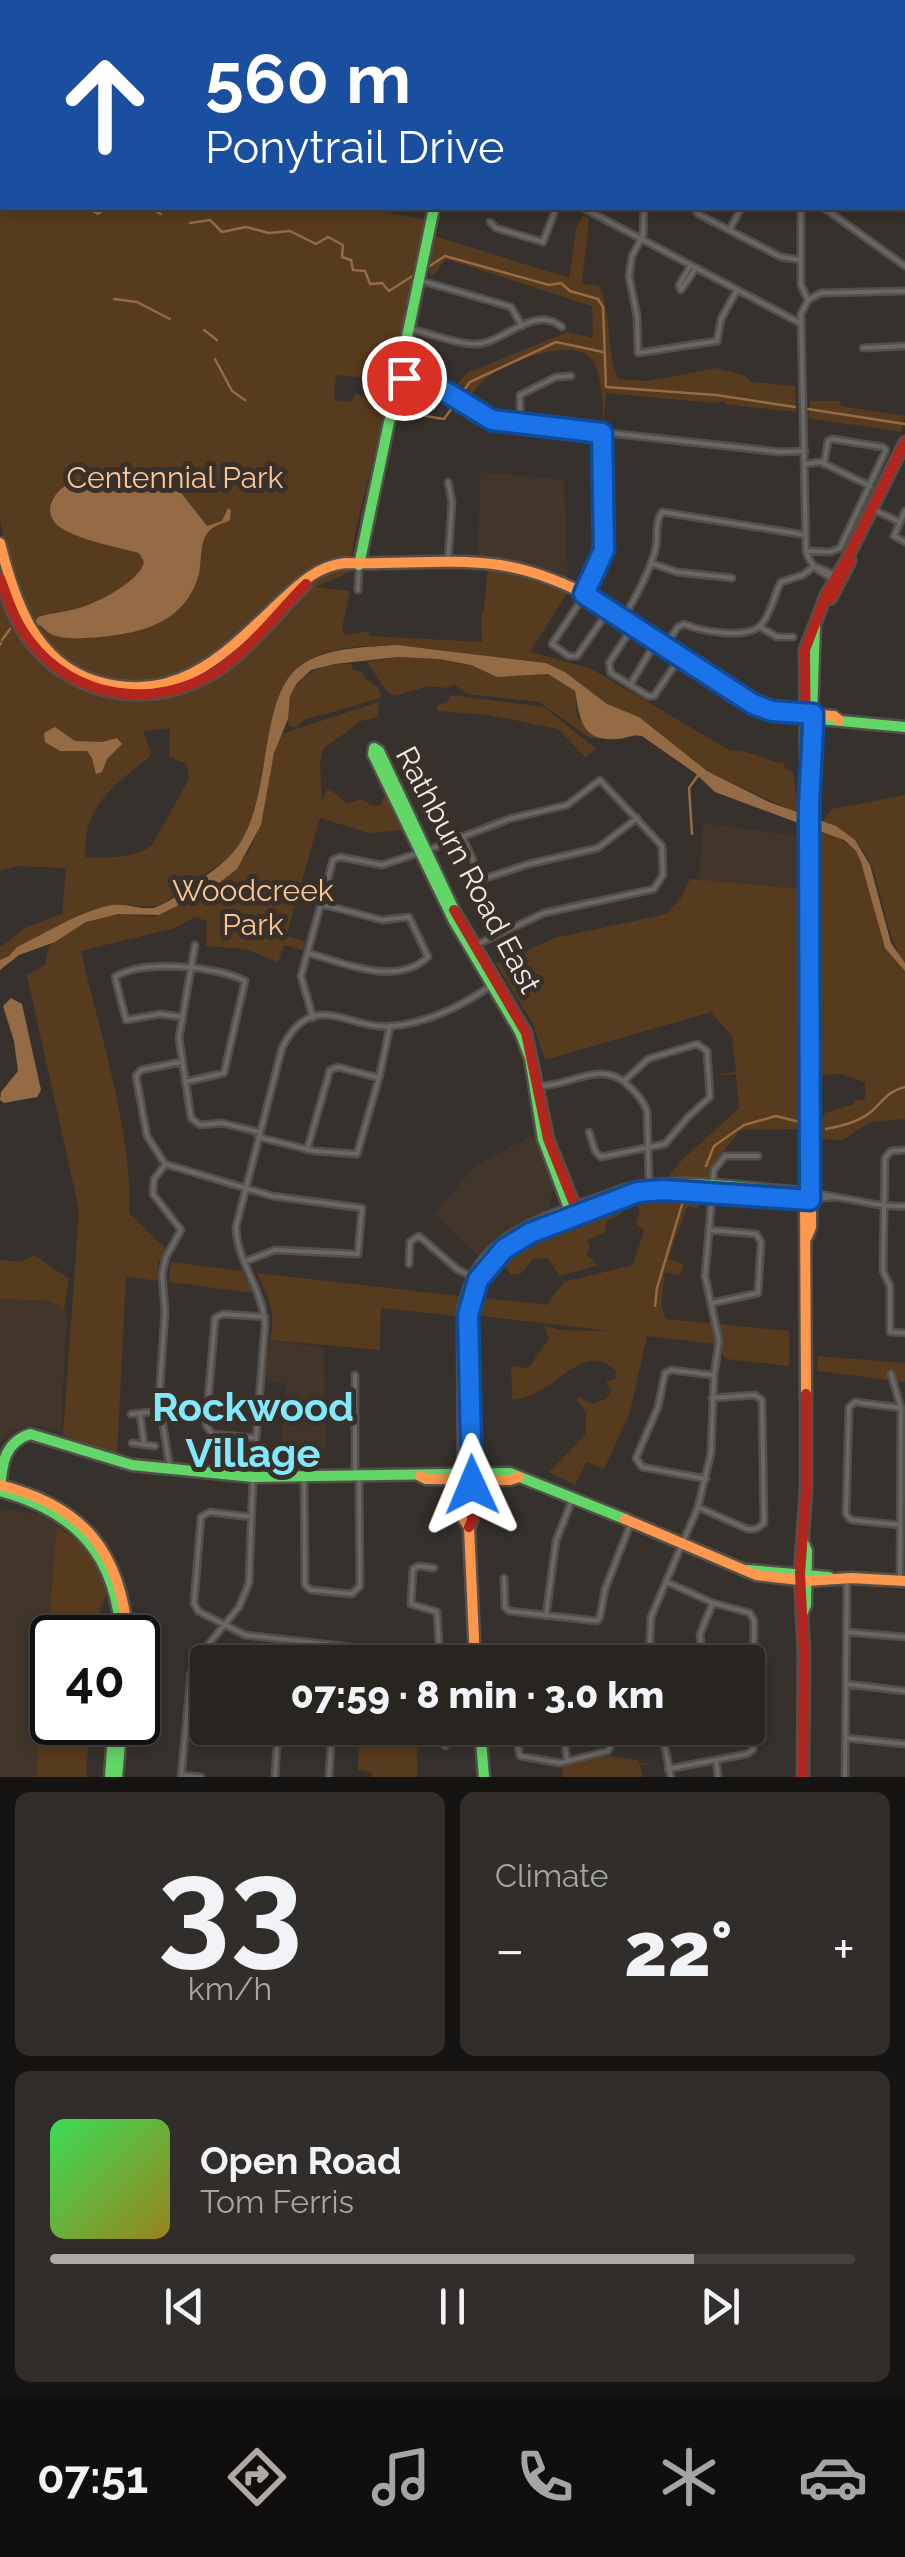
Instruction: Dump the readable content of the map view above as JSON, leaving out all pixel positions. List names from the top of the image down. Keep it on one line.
{"streets":{"street":["Rathburn Road East"]},"districts":["Rockwood Village"],"parks":["Centennial Park","Woodcreek Park"],"page":{"turn":["560 m","Ponytrail Drive"],"limit":"40","trip":"07:59 · 8 min · 3.0 km","tile":[["33","km/h"],"Climate"],"heat":["−","22°","+"],"song":["Open Road","Tom Ferris"],"tabs":"07:51"}}
